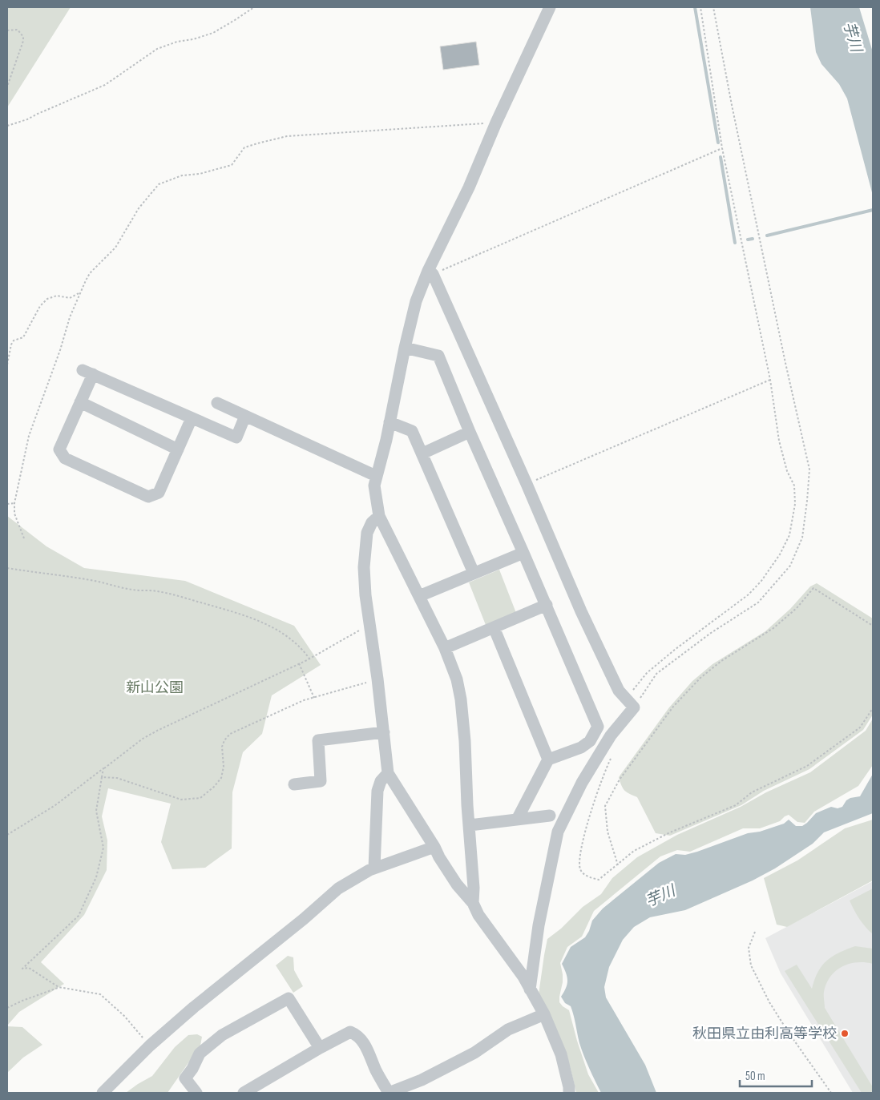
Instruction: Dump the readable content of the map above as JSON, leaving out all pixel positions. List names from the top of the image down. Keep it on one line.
{"water":["芋川"],"parks":["新山公園"],"places":["秋田県立由利高等学校"],"scale_bar":"50 m"}
